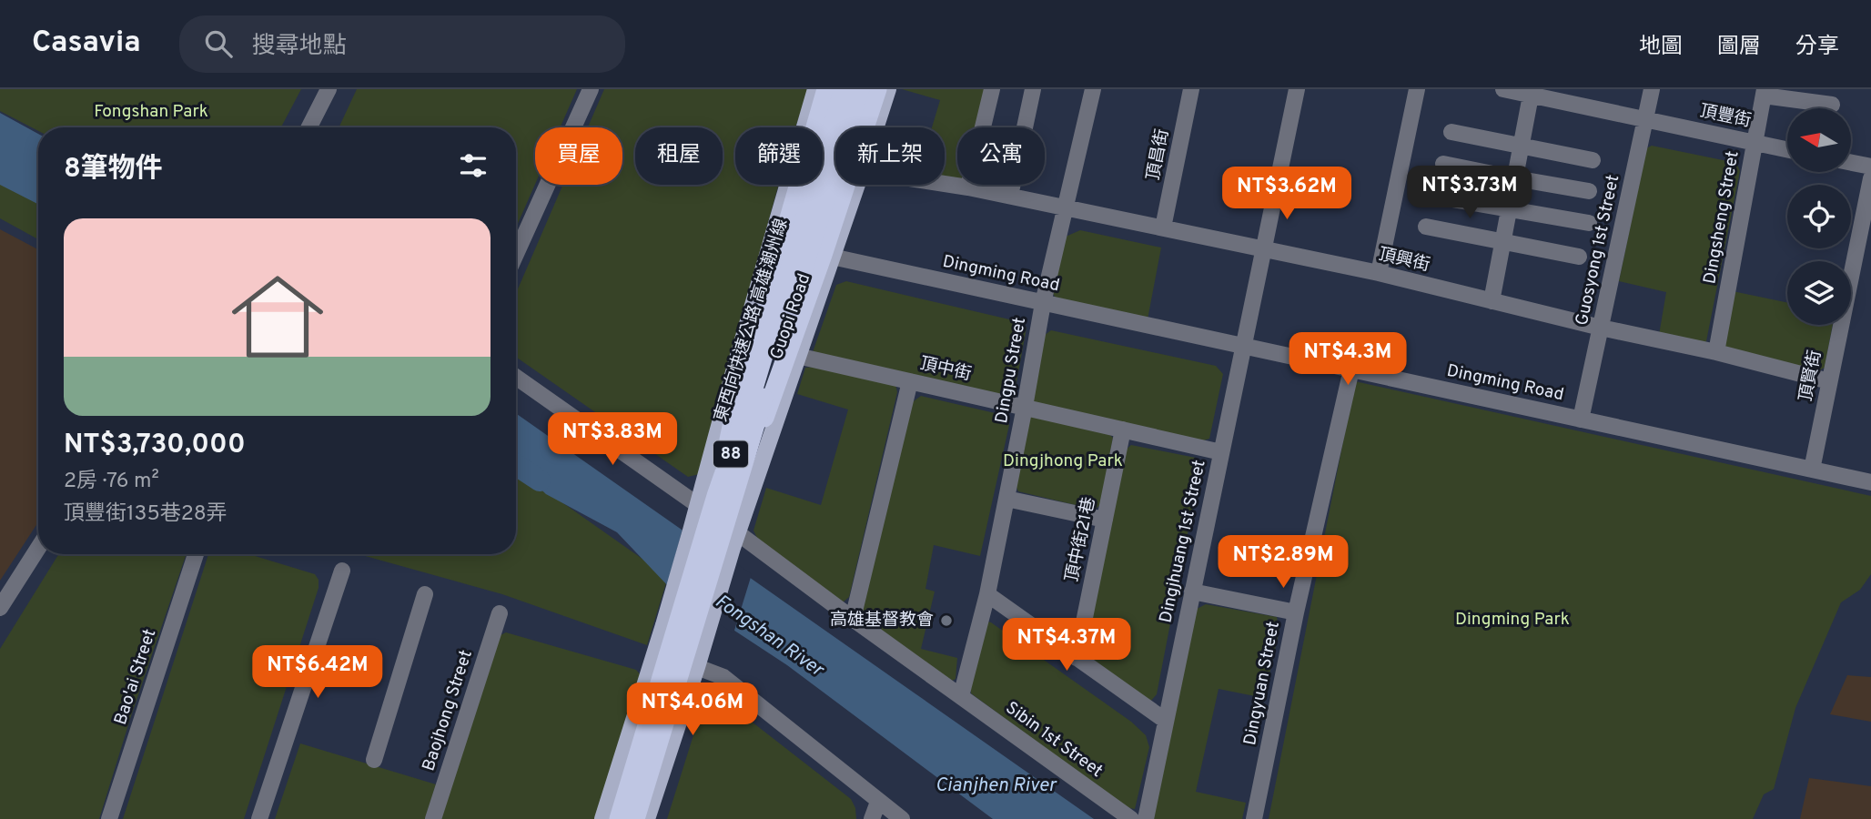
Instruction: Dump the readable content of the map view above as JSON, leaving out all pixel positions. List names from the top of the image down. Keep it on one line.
{"streets":{"highway":["東西向快速公路 高雄潮州線","88"],"main road":["Guopi Road"],"street":["頂豐街","頂昌街","Dingsheng Street","Guosyong 1st Street","頂興街","Dingming Road","頂中街","Dingpu Street","頂賢街","頂中街21巷","Dingjhuang 1st Street","Bao'ai Street","Dingyuan Street","Baojhong Street","Sibin 1st Street"]},"crossings":[["頂豐街","Dingsheng Street"],["頂豐街","Guosyong 1st Street"],["頂昌街","頂興街"],["Dingsheng Street","頂興街"],["Guosyong 1st Street","頂興街"],["Guosyong 1st Street","Dingming Road"],["頂興街","Dingpu Street"],["頂興街","頂賢街"],["頂興街","Dingjhuang 1st Street"],["Dingming Road","Guopi Road"],["Dingming Road","Dingpu Street"],["Dingming Road","頂賢街"],["Dingming Road","Dingjhuang 1st Street"],["Dingming Road","Dingyuan Street"],["Guopi Road","頂中街"],["Guopi Road","Sibin 1st Street"],["頂中街","Dingpu Street"],["頂中街","頂中街21巷"],["頂中街","Dingjhuang 1st Street"],["Dingpu Street","Sibin 1st Street"]],"water":["Fongshan River","Cianjhen River"],"parks":["Fongshan Park","Dingjhong Park","Dingming Park"],"places":["高雄基督教會"],"north":"left","page":{"header":"Casavia","search":"搜尋地點","nav":["地圖","圖層","分享"],"chip":["買屋","租屋","篩選","新上架","公寓"],"heading":"8筆物件","price":["NT$3.73M","NT$3.62M","NT$4.3M","NT$3.83M","NT$2.89M","NT$4.37M","NT$6.42M","NT$4.06M"],"list":[{"name":"NT$3,730,000","note":"2房 · 76 m² · 頂豐街135巷28弄"}]}}
